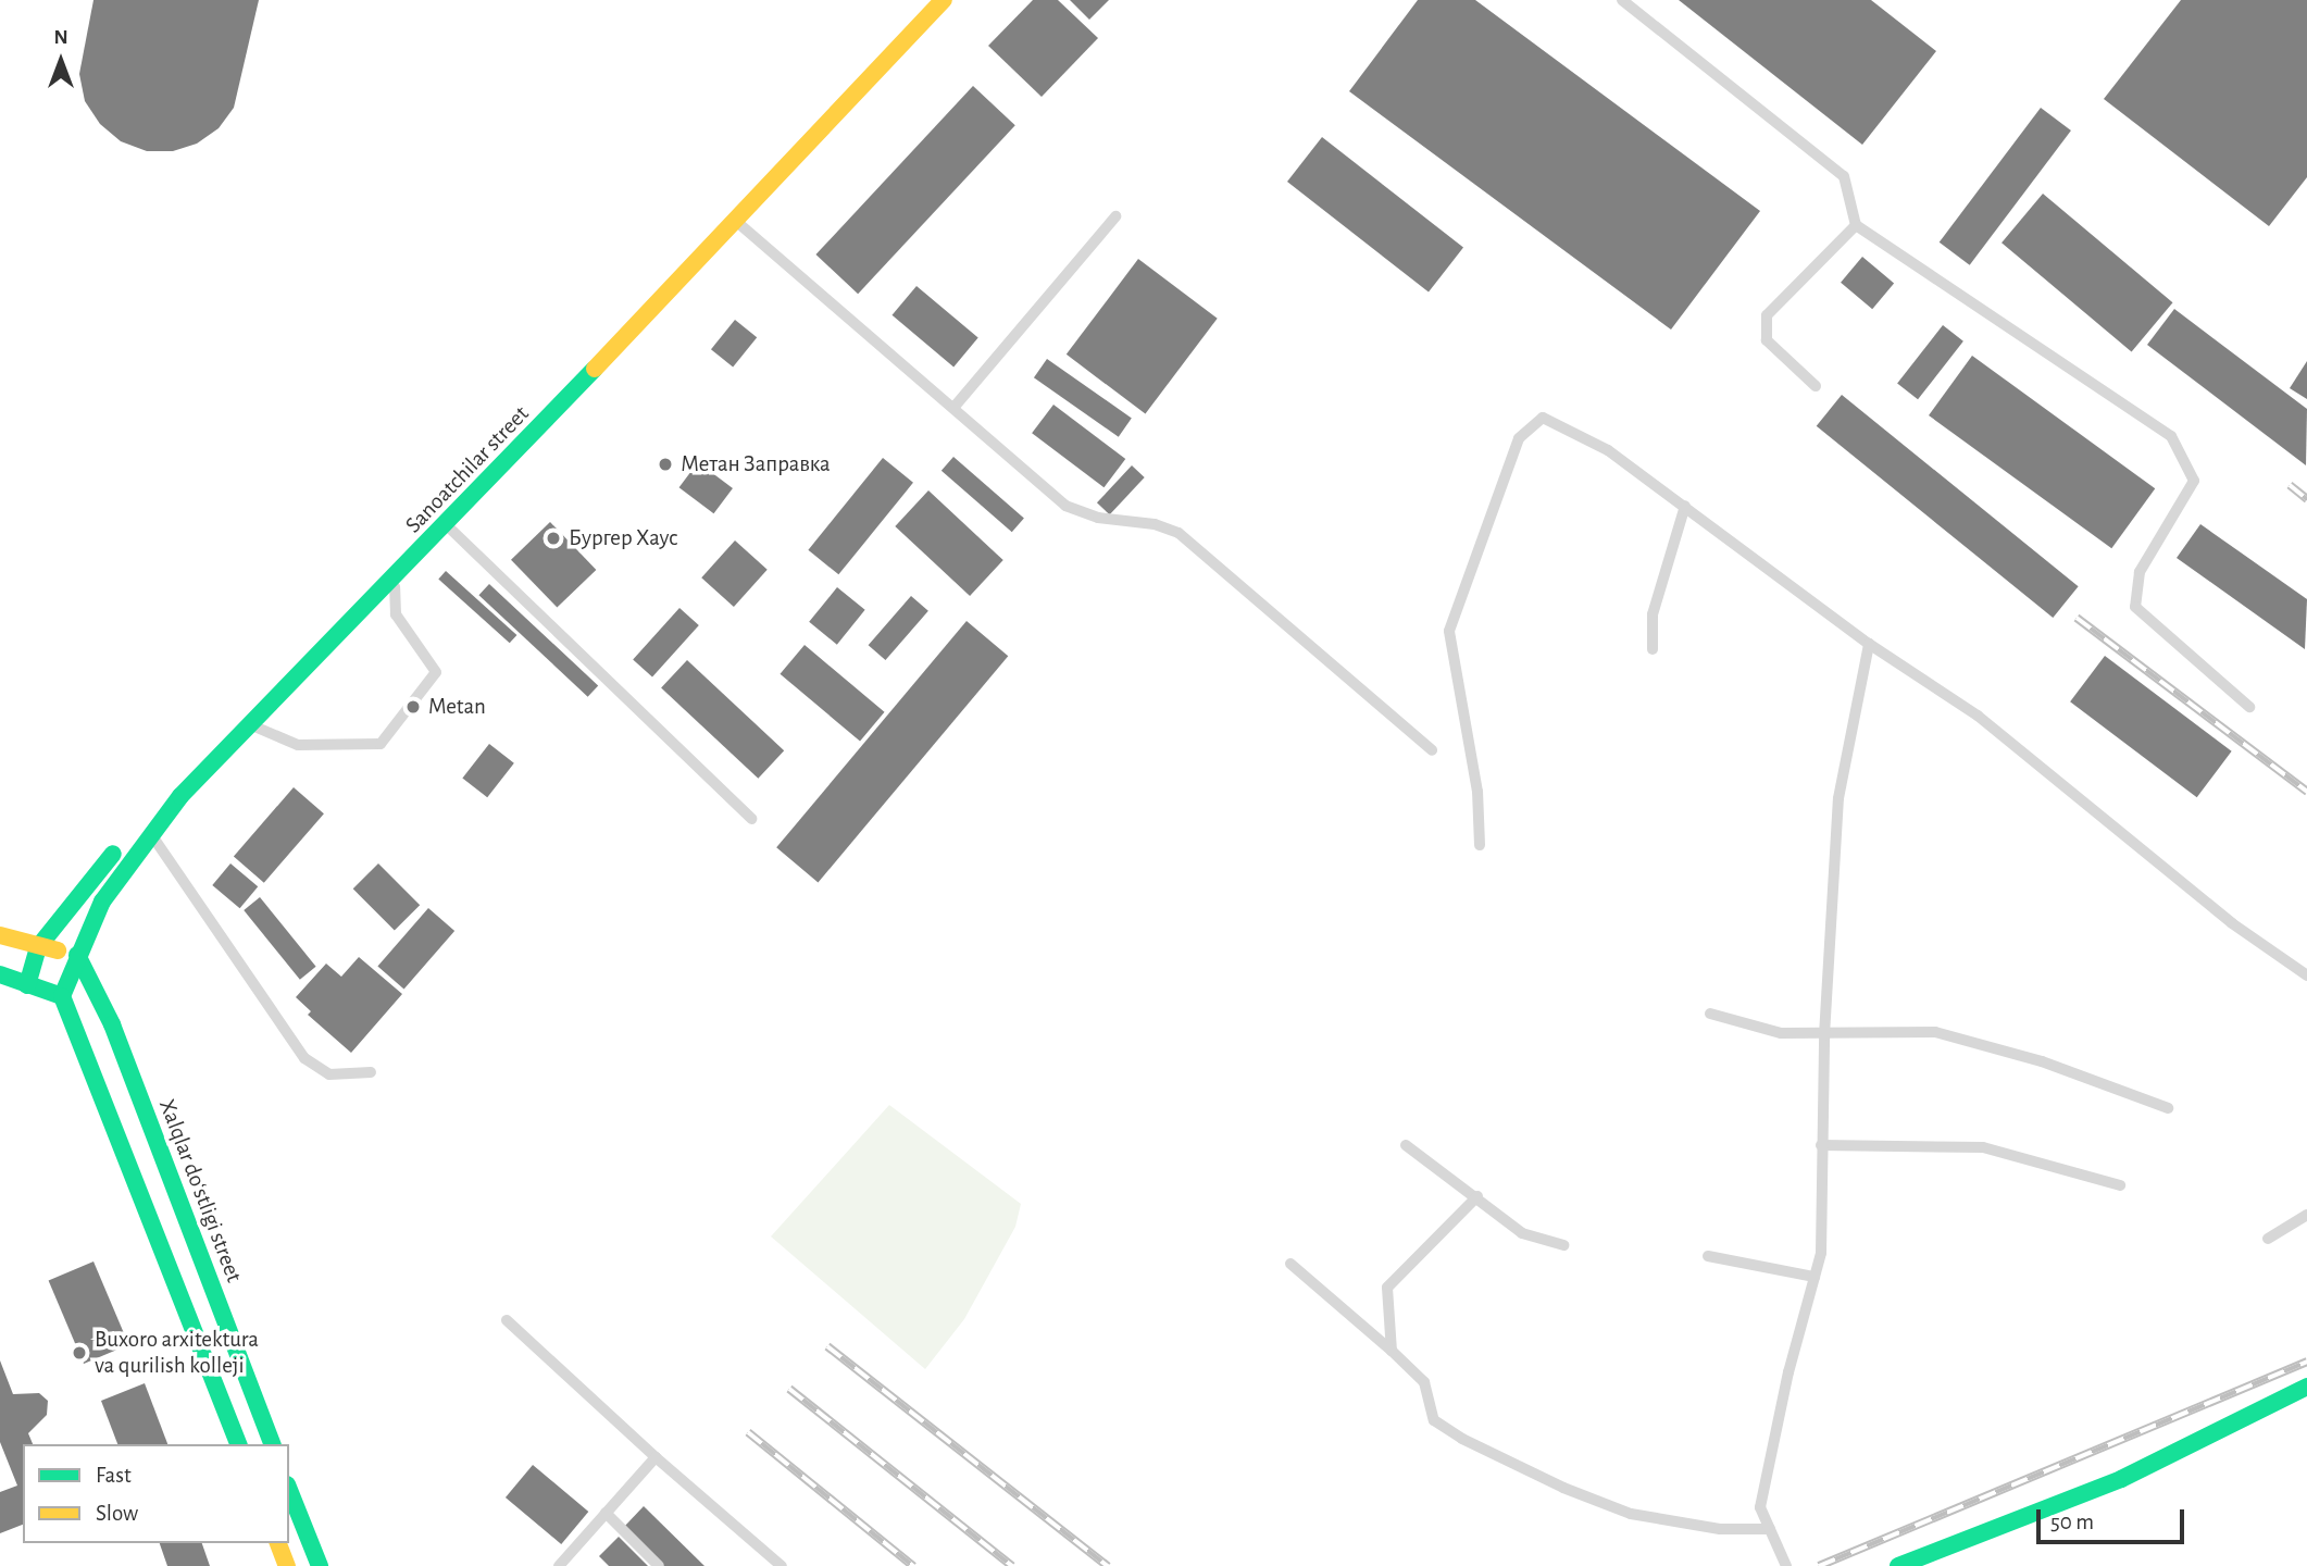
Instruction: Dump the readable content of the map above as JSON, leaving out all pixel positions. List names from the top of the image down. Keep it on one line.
{"streets":{"main road":["Sanoatchilar street","Xalqlar doʻstligi street"]},"crossings":[["Sanoatchilar street","Xalqlar doʻstligi street"]],"places":["Метан Заправка","Бургер Хаус","Metan","Buxoro arxitektura va qurilish kolleji"],"legend":["Fast","Slow"],"scale_bar":"50 m","north":"top"}
